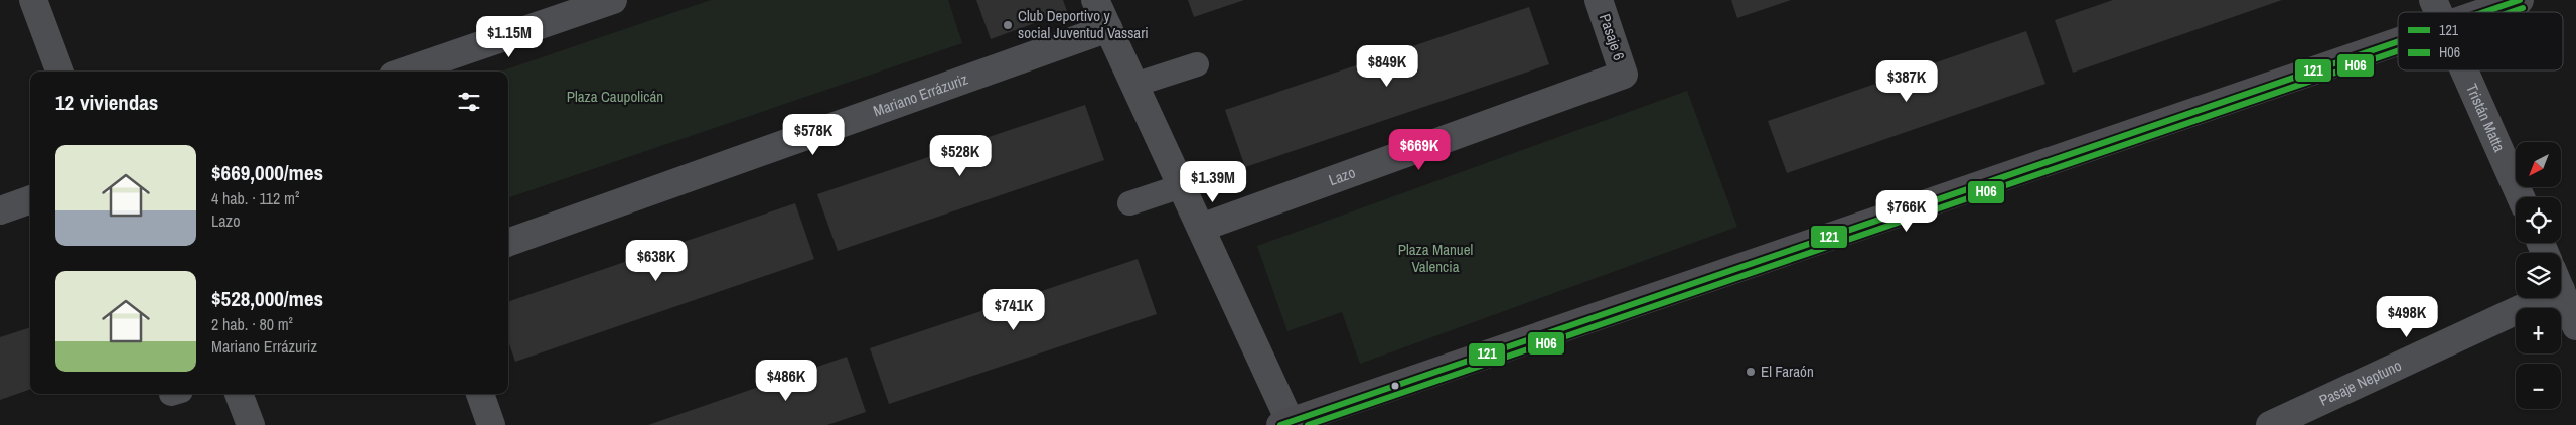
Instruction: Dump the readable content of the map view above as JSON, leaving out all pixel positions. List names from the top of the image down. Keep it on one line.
{"streets":{"street":["Pasaje 6","Mariano Errázuriz","Tristán Matta","Lazo","Pasaje Neptuno"]},"crossings":[["Pasaje 6","Lazo"]],"parks":["Plaza Caupolicán","Plaza Manuel Valencia"],"places":["Club Deportivo y social Juventud Vassari","El Faraón"],"lines":["transit line 121","transit line H06"],"legend":["121","H06"],"north":"bottom left","page":{"price":["$1.15M","$849K","$387K","$578K","$669K","$528K","$1.39M","$766K","$638K","$741K","$498K","$486K"],"heading":"12 viviendas","list":[{"name":"$669,000/mes","note":"4 hab. · 112 m² · Lazo"},{"name":"$528,000/mes","note":"2 hab. · 80 m² · Mariano Errázuriz"}],"map_buttons":["+","−"]}}
